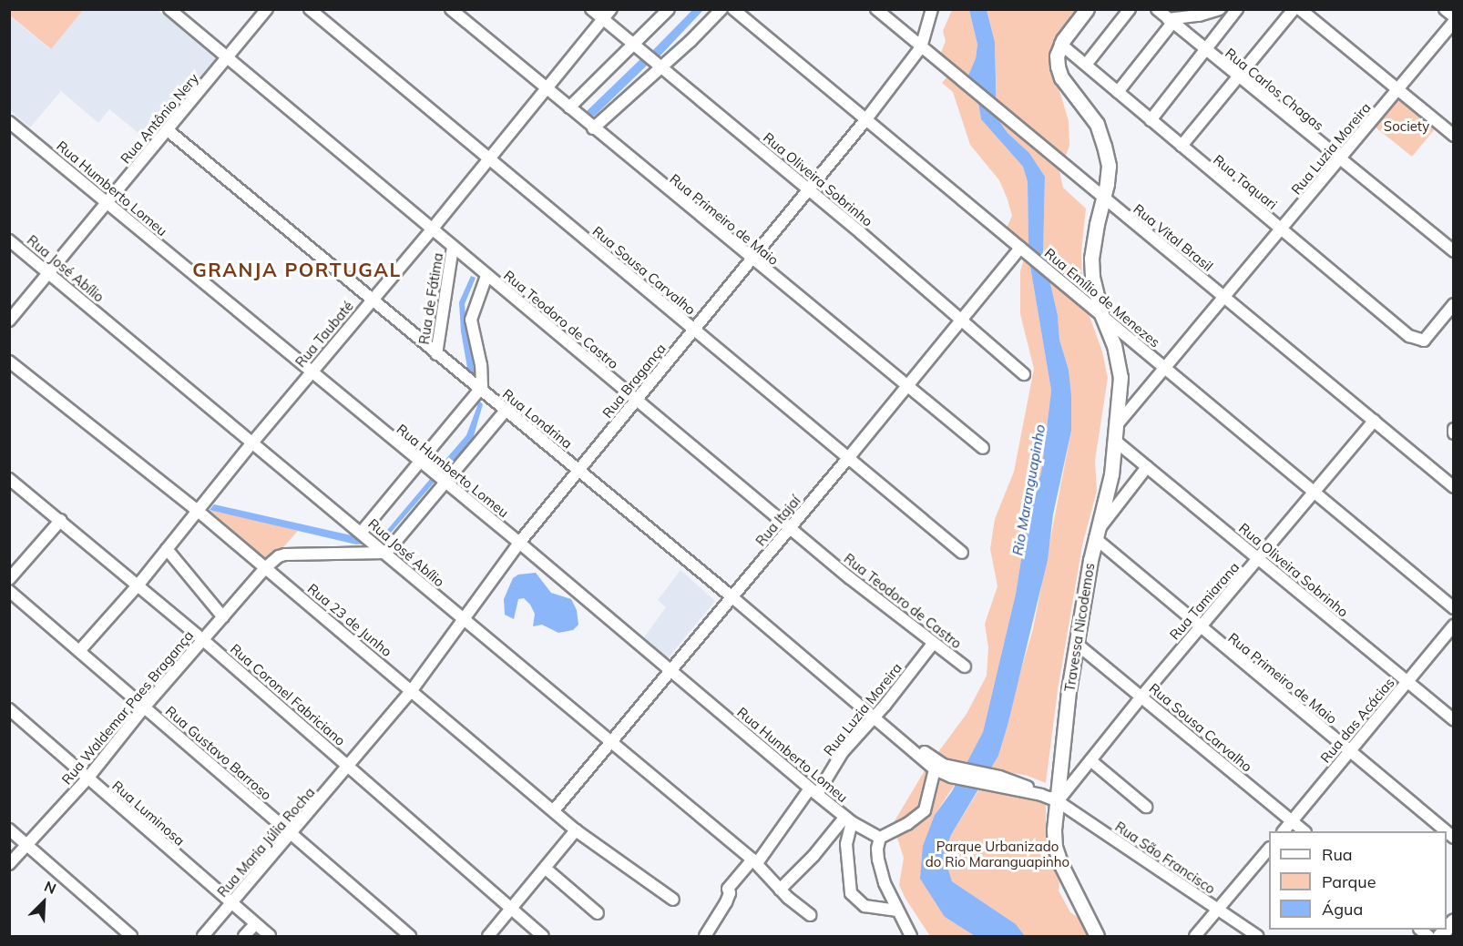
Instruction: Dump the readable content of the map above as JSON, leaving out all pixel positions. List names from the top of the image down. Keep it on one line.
{"streets":{"main road":["Travessa Nicodemos"],"street":["Rua Carlos Chagas","Rua Antônio Nery","Rua Luzia Moreira","Rua Oliveira Sobrinho","Rua Taquari","Rua Humberto Lomeu","Rua Primeiro de Maio","Rua Vital Brasil","Rua José Abílio","Rua Sousa Carvalho","Rua Emílio de Menezes","Rua de Fátima","Rua Teodoro de Castro","Rua Taubaté","Rua Bragança","Rua Londrina","Rua Itajaí","Rua Tamiarana","Rua 23 de Junho","Rua Coronel Fabriciano","Rua Waldemar Paes Bragança","Rua das Acácias","Rua Gustavo Barroso","Rua Luminosa","Rua Maria Júlia Rocha","Rua São Francisco"]},"crossings":[["Rua Carlos Chagas","Rua Luzia Moreira"],["Rua Antônio Nery","Rua Humberto Lomeu"],["Rua Antônio Nery","Rua José Abílio"],["Rua Antônio Nery","Rua Teodoro de Castro"],["Rua Antônio Nery","Rua Londrina"],["Rua Luzia Moreira","Rua Taquari"],["Rua Luzia Moreira","Rua Humberto Lomeu"],["Rua Luzia Moreira","Rua Vital Brasil"],["Rua Luzia Moreira","Rua José Abílio"],["Rua Luzia Moreira","Rua Emílio de Menezes"],["Rua Luzia Moreira","Rua Teodoro de Castro"],["Rua Luzia Moreira","Rua Londrina"],["Rua Luzia Moreira","Travessa Nicodemos"],["Rua Oliveira Sobrinho","Rua Taubaté"],["Rua Oliveira Sobrinho","Rua Bragança"],["Rua Oliveira Sobrinho","Rua Itajaí"],["Rua Oliveira Sobrinho","Rua Tamiarana"],["Rua Oliveira Sobrinho","Travessa Nicodemos"],["Rua Oliveira Sobrinho","Rua das Acácias"],["Rua Taquari","Travessa Nicodemos"],["Rua Humberto Lomeu","Rua Taubaté"],["Rua Humberto Lomeu","Rua Bragança"],["Rua Humberto Lomeu","Rua Itajaí"],["Rua Primeiro de Maio","Rua Taubaté"],["Rua Primeiro de Maio","Rua Bragança"],["Rua Primeiro de Maio","Rua Itajaí"],["Rua Primeiro de Maio","Rua Tamiarana"],["Rua Primeiro de Maio","Travessa Nicodemos"],["Rua Primeiro de Maio","Rua das Acácias"],["Rua Vital Brasil","Rua Bragança"],["Rua Vital Brasil","Rua Tamiarana"],["Rua Vital Brasil","Travessa Nicodemos"],["Rua José Abílio","Rua Taubaté"],["Rua José Abílio","Rua Bragança"],["Rua José Abílio","Rua Itajaí"],["Rua Sousa Carvalho","Rua Taubaté"],["Rua Sousa Carvalho","Rua Bragança"],["Rua Sousa Carvalho","Rua Itajaí"],["Rua Sousa Carvalho","Rua Tamiarana"],["Rua Sousa Carvalho","Travessa Nicodemos"],["Rua Sousa Carvalho","Rua das Acácias"],["Rua Emílio de Menezes","Rua Bragança"],["Rua Emílio de Menezes","Rua Itajaí"],["Rua Emílio de Menezes","Rua Tamiarana"],["Rua Emílio de Menezes","Travessa Nicodemos"],["Rua de Fátima","Rua Teodoro de Castro"],["Rua de Fátima","Rua Londrina"],["Rua Teodoro de Castro","Rua Taubaté"],["Rua Teodoro de Castro","Rua Bragança"],["Rua Teodoro de Castro","Rua Itajaí"],["Rua Taubaté","Rua Londrina"],["Rua Taubaté","Rua 23 de Junho"],["Rua Taubaté","Rua Coronel Fabriciano"],["Rua Taubaté","Rua Gustavo Barroso"],["Rua Bragança","Rua Londrina"],["Rua Bragança","Rua 23 de Junho"],["Rua Bragança","Rua Coronel Fabriciano"],["Rua Bragança","Rua Maria Júlia Rocha"],["Rua Londrina","Rua Itajaí"],["Rua Itajaí","Rua 23 de Junho"],["Rua Tamiarana","Travessa Nicodemos"],["Rua Tamiarana","Rua São Francisco"],["Rua 23 de Junho","Rua Waldemar Paes Bragança"],["Travessa Nicodemos","Rua São Francisco"],["Rua Coronel Fabriciano","Rua Waldemar Paes Bragança"],["Rua Coronel Fabriciano","Rua Maria Júlia Rocha"],["Rua Waldemar Paes Bragança","Rua Gustavo Barroso"],["Rua Waldemar Paes Bragança","Rua Luminosa"],["Rua Gustavo Barroso","Rua Maria Júlia Rocha"],["Rua Luminosa","Rua Maria Júlia Rocha"]],"districts":["GRANJA PORTUGAL"],"water":["Rio Maranguapinho"],"parks":["Society","Parque Urbanizado do Rio Maranguapinho"],"legend":["Rua","Parque","Água"],"north":"top right"}
